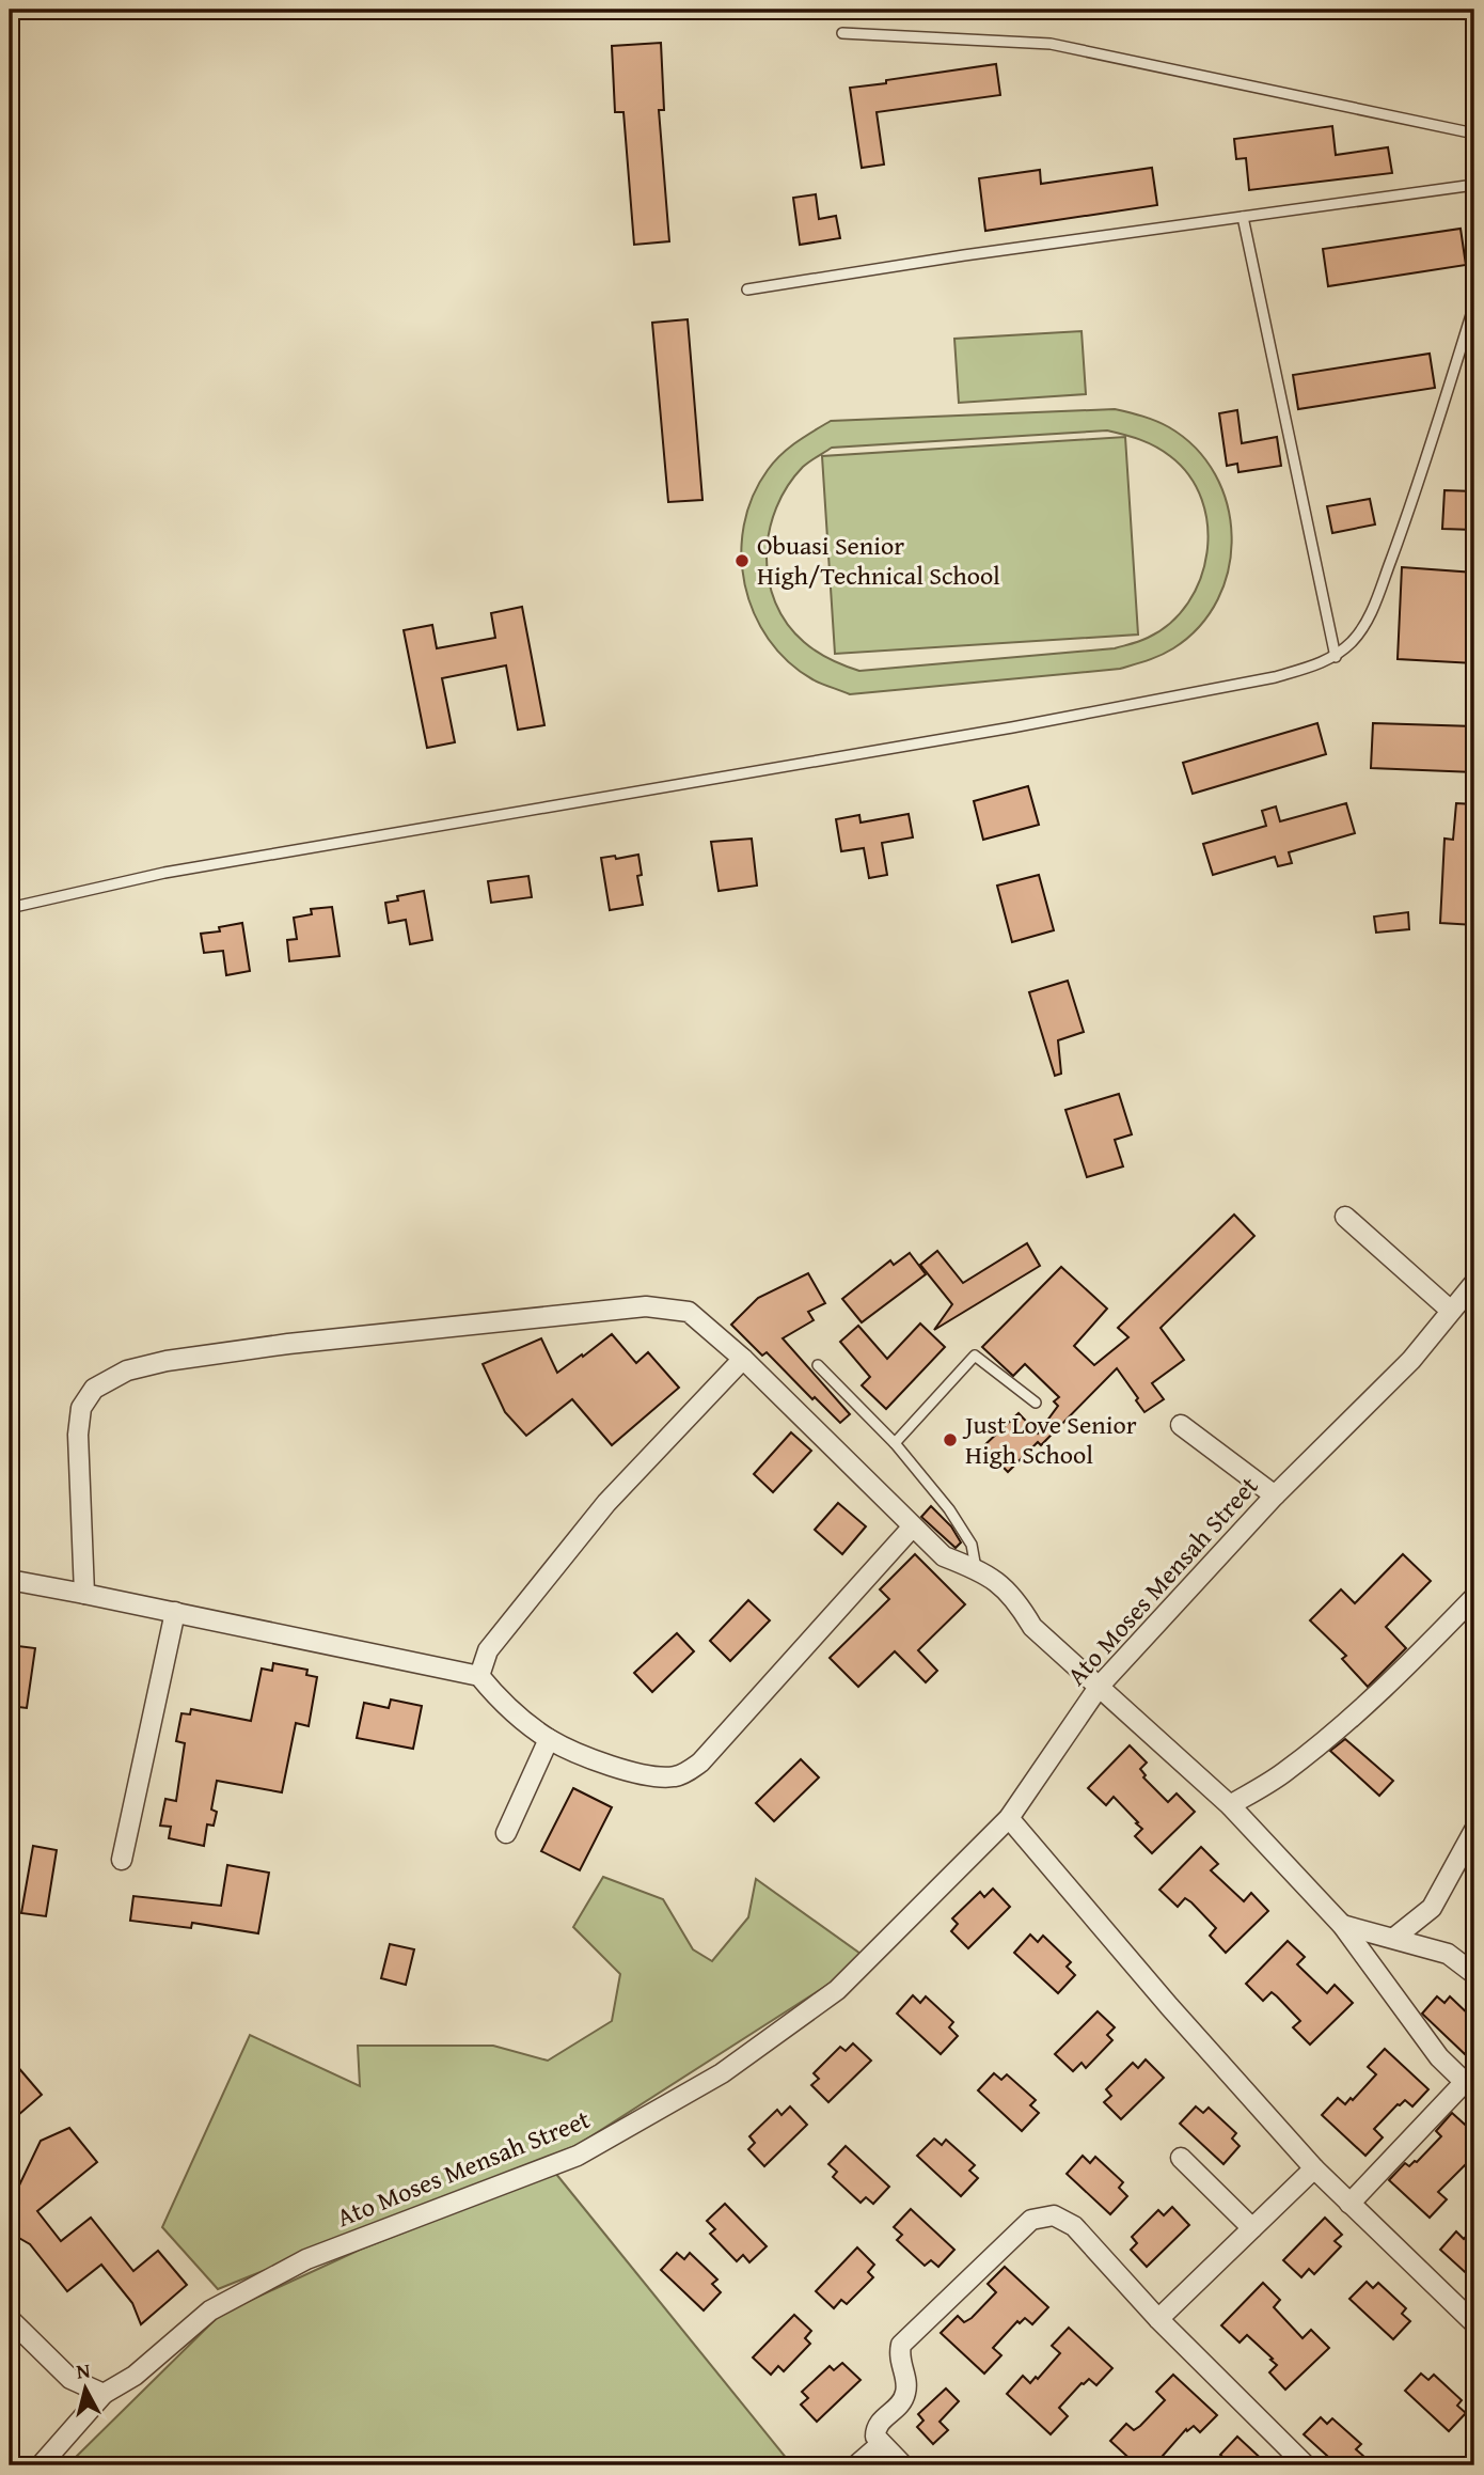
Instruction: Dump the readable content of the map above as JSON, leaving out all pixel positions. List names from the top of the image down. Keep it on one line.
{"streets":{"street":["Ato Moses Mensah Street"]},"places":["Obuasi Senior High/Technical School","Just Love Senior High School"],"north":"top"}
